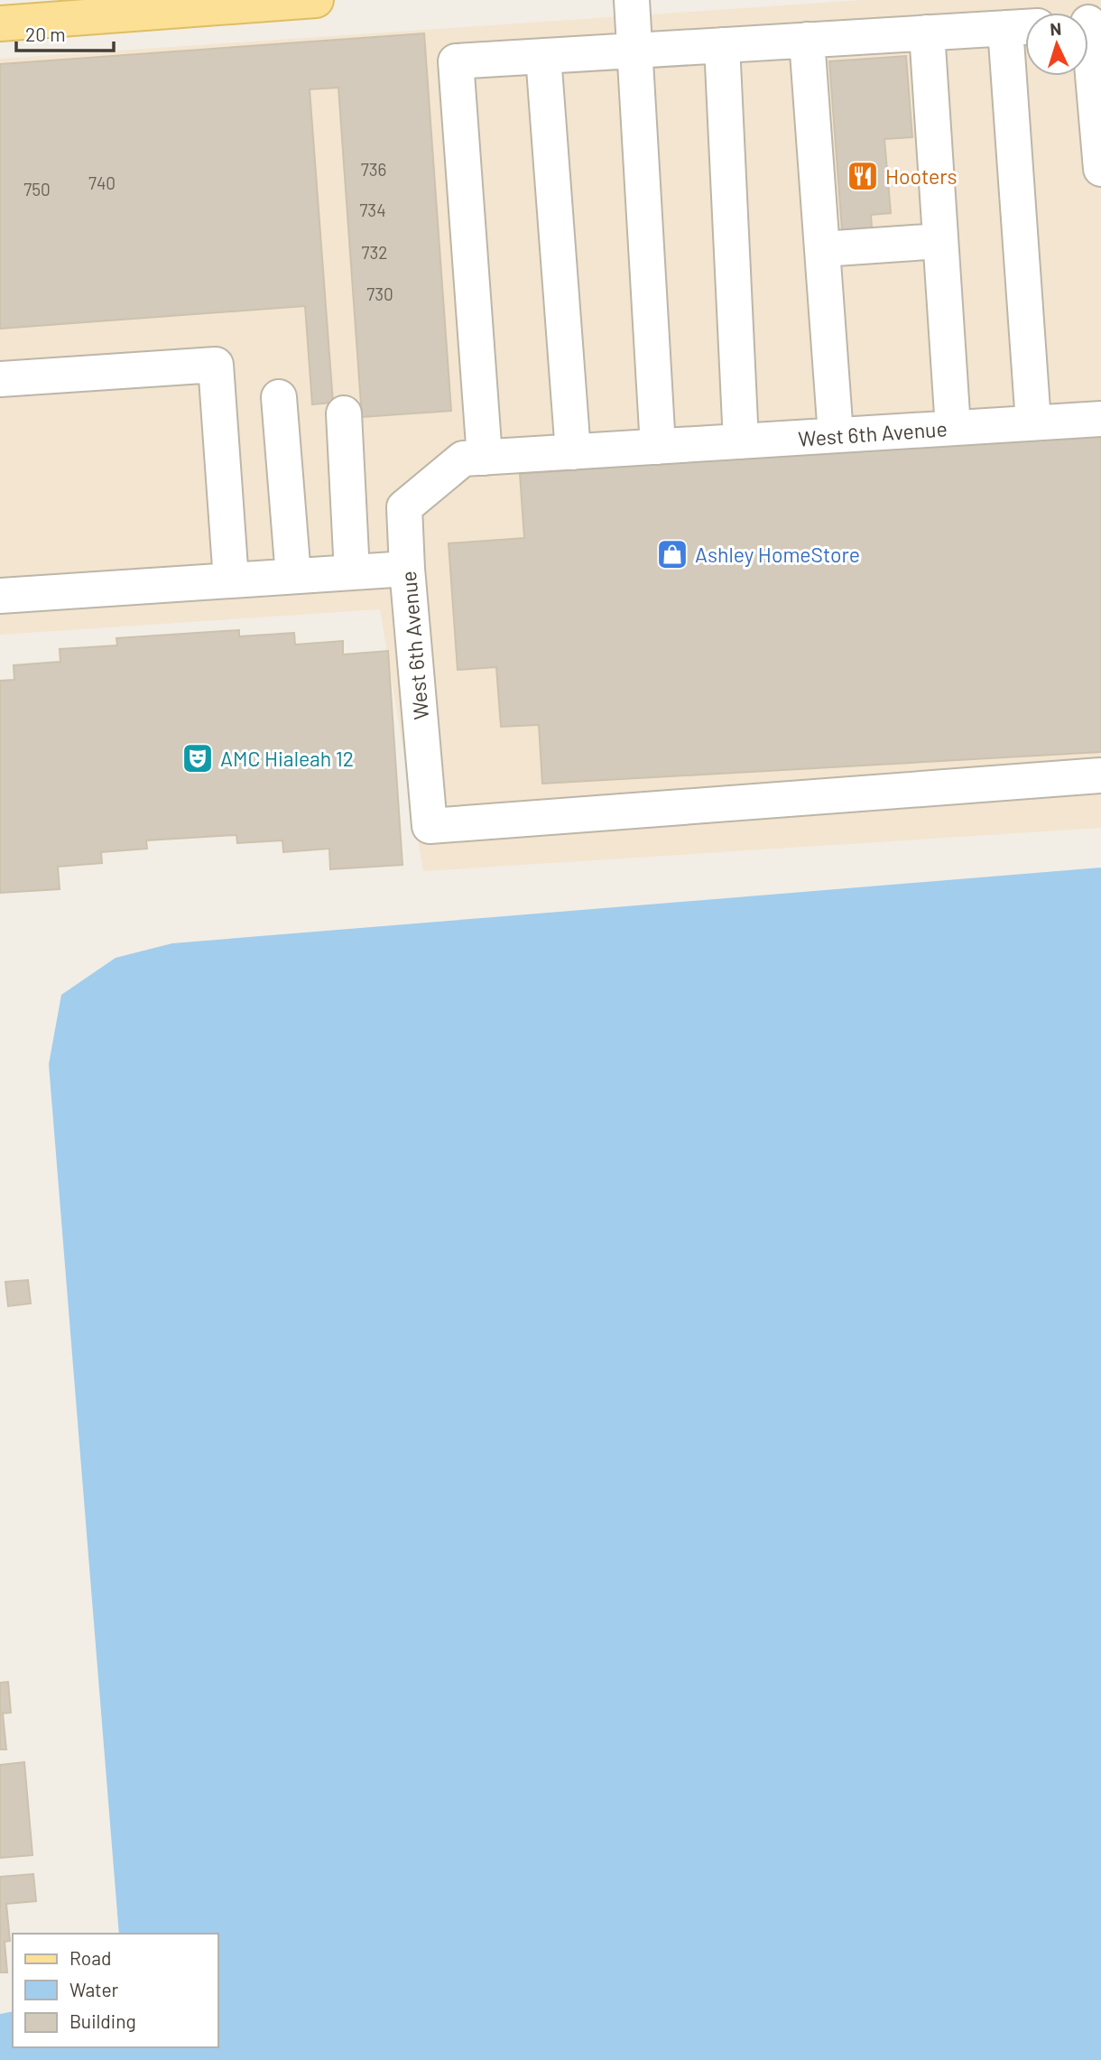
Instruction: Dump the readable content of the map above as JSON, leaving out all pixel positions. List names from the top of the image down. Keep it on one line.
{"streets":{"street":["West 6th Avenue"]},"places":{"restaurant":["Hooters"],"shop":["Ashley HomeStore"],"theatre":["AMC Hialeah 12"]},"house_numbers":["736","740","750","734","732","730"],"legend":["Road","Water","Building"],"scale_bar":"20 m","north":"top"}
